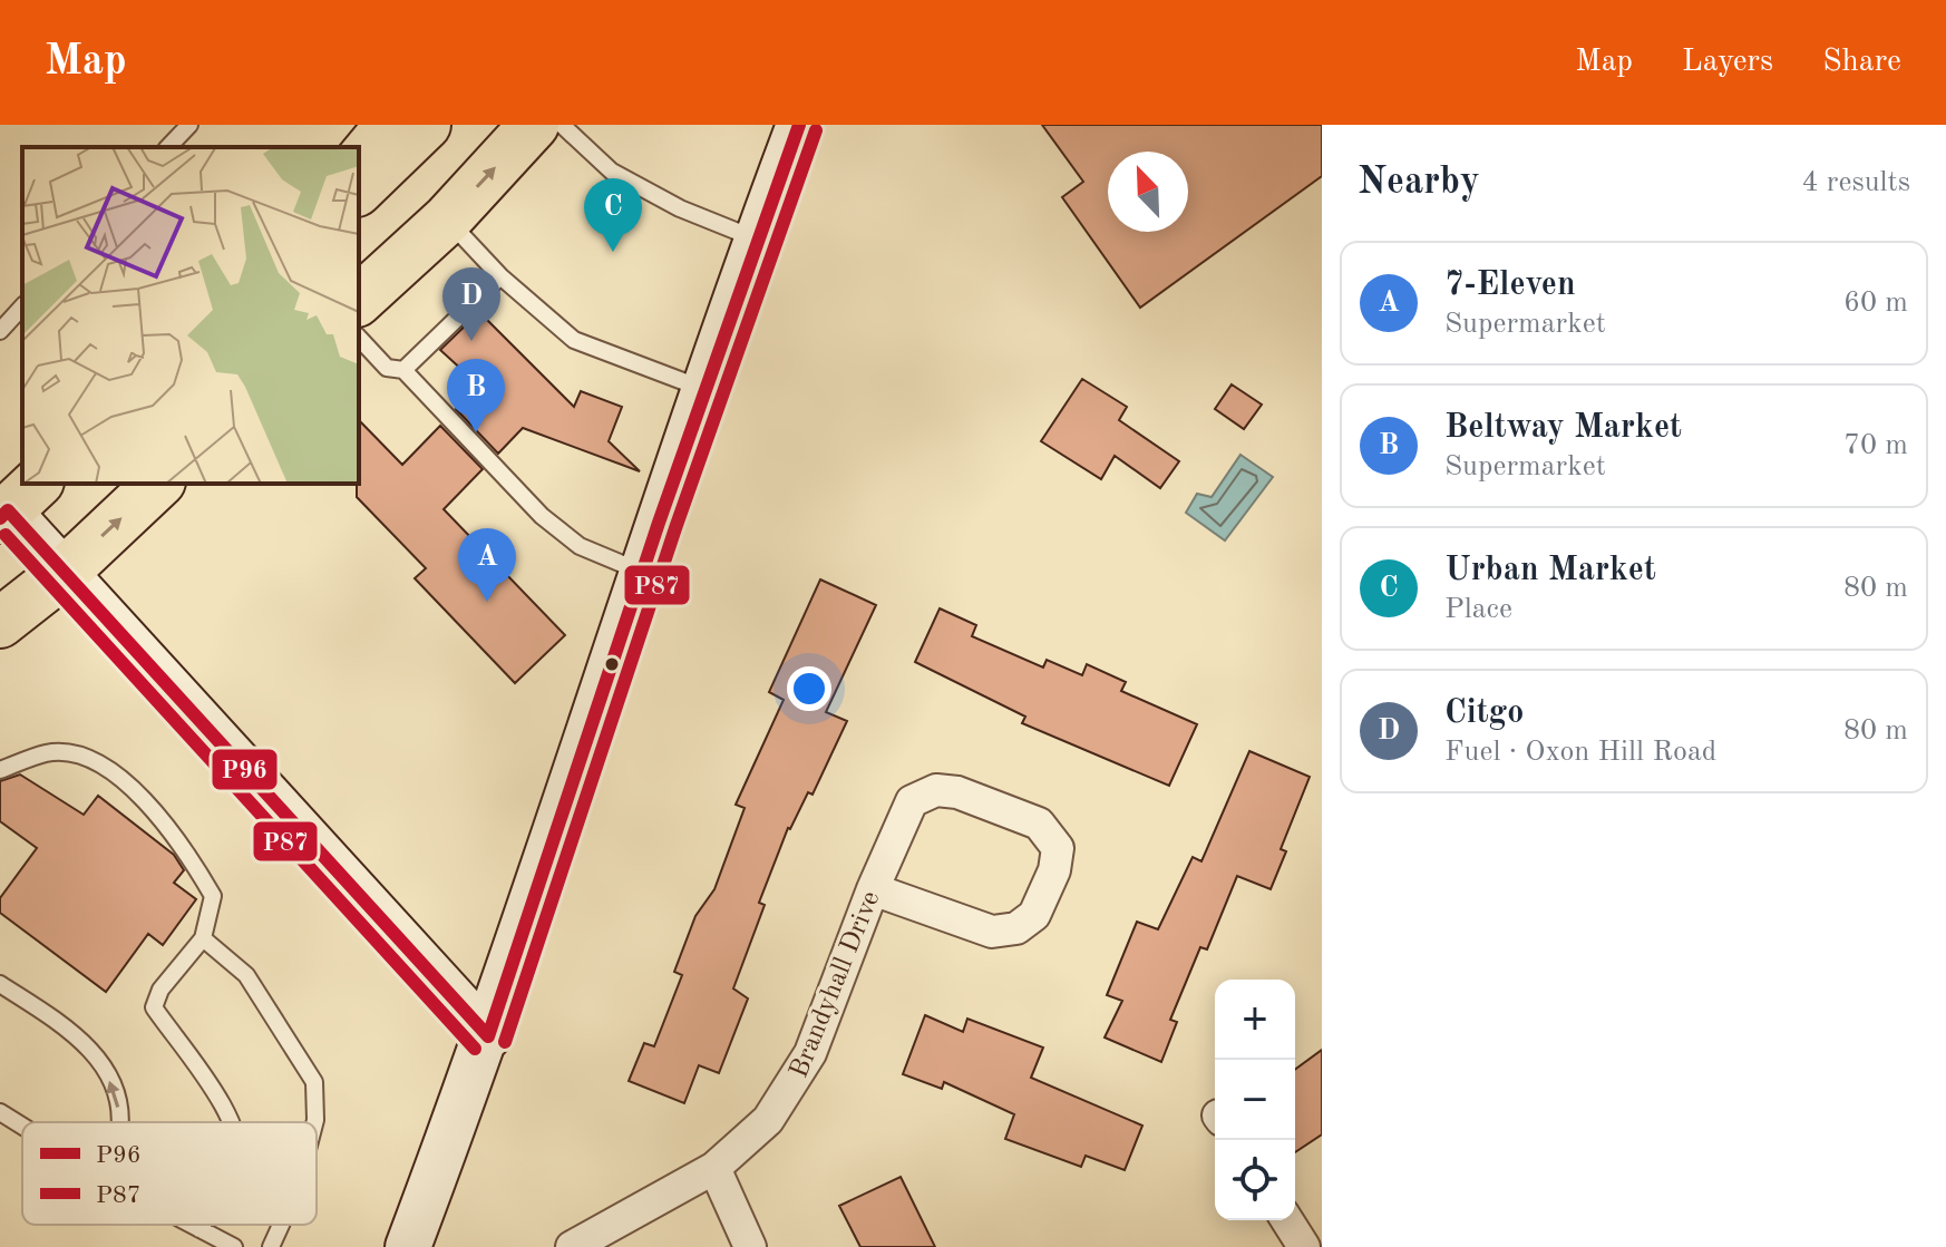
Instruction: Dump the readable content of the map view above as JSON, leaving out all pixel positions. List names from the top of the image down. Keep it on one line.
{"streets":{"street":["Brandyhall Drive"]},"lines":["transit line P96","transit line P87"],"legend":["P96","P87"],"north":"top left","page":{"header":"Map","nav":["Map","Layers","Share"],"heading":["Nearby","4 results"],"pins":["C","D","B","A"],"list":[{"mark":"A","name":"7-Eleven","note":"Supermarket","value":"60 m"},{"mark":"B","name":"Beltway Market","note":"Supermarket","value":"70 m"},{"mark":"C","name":"Urban Market","note":"Place","value":"80 m"},{"mark":"D","name":"Citgo","note":"Fuel · Oxon Hill Road","value":"80 m"}],"map_buttons":["+","−"]}}
